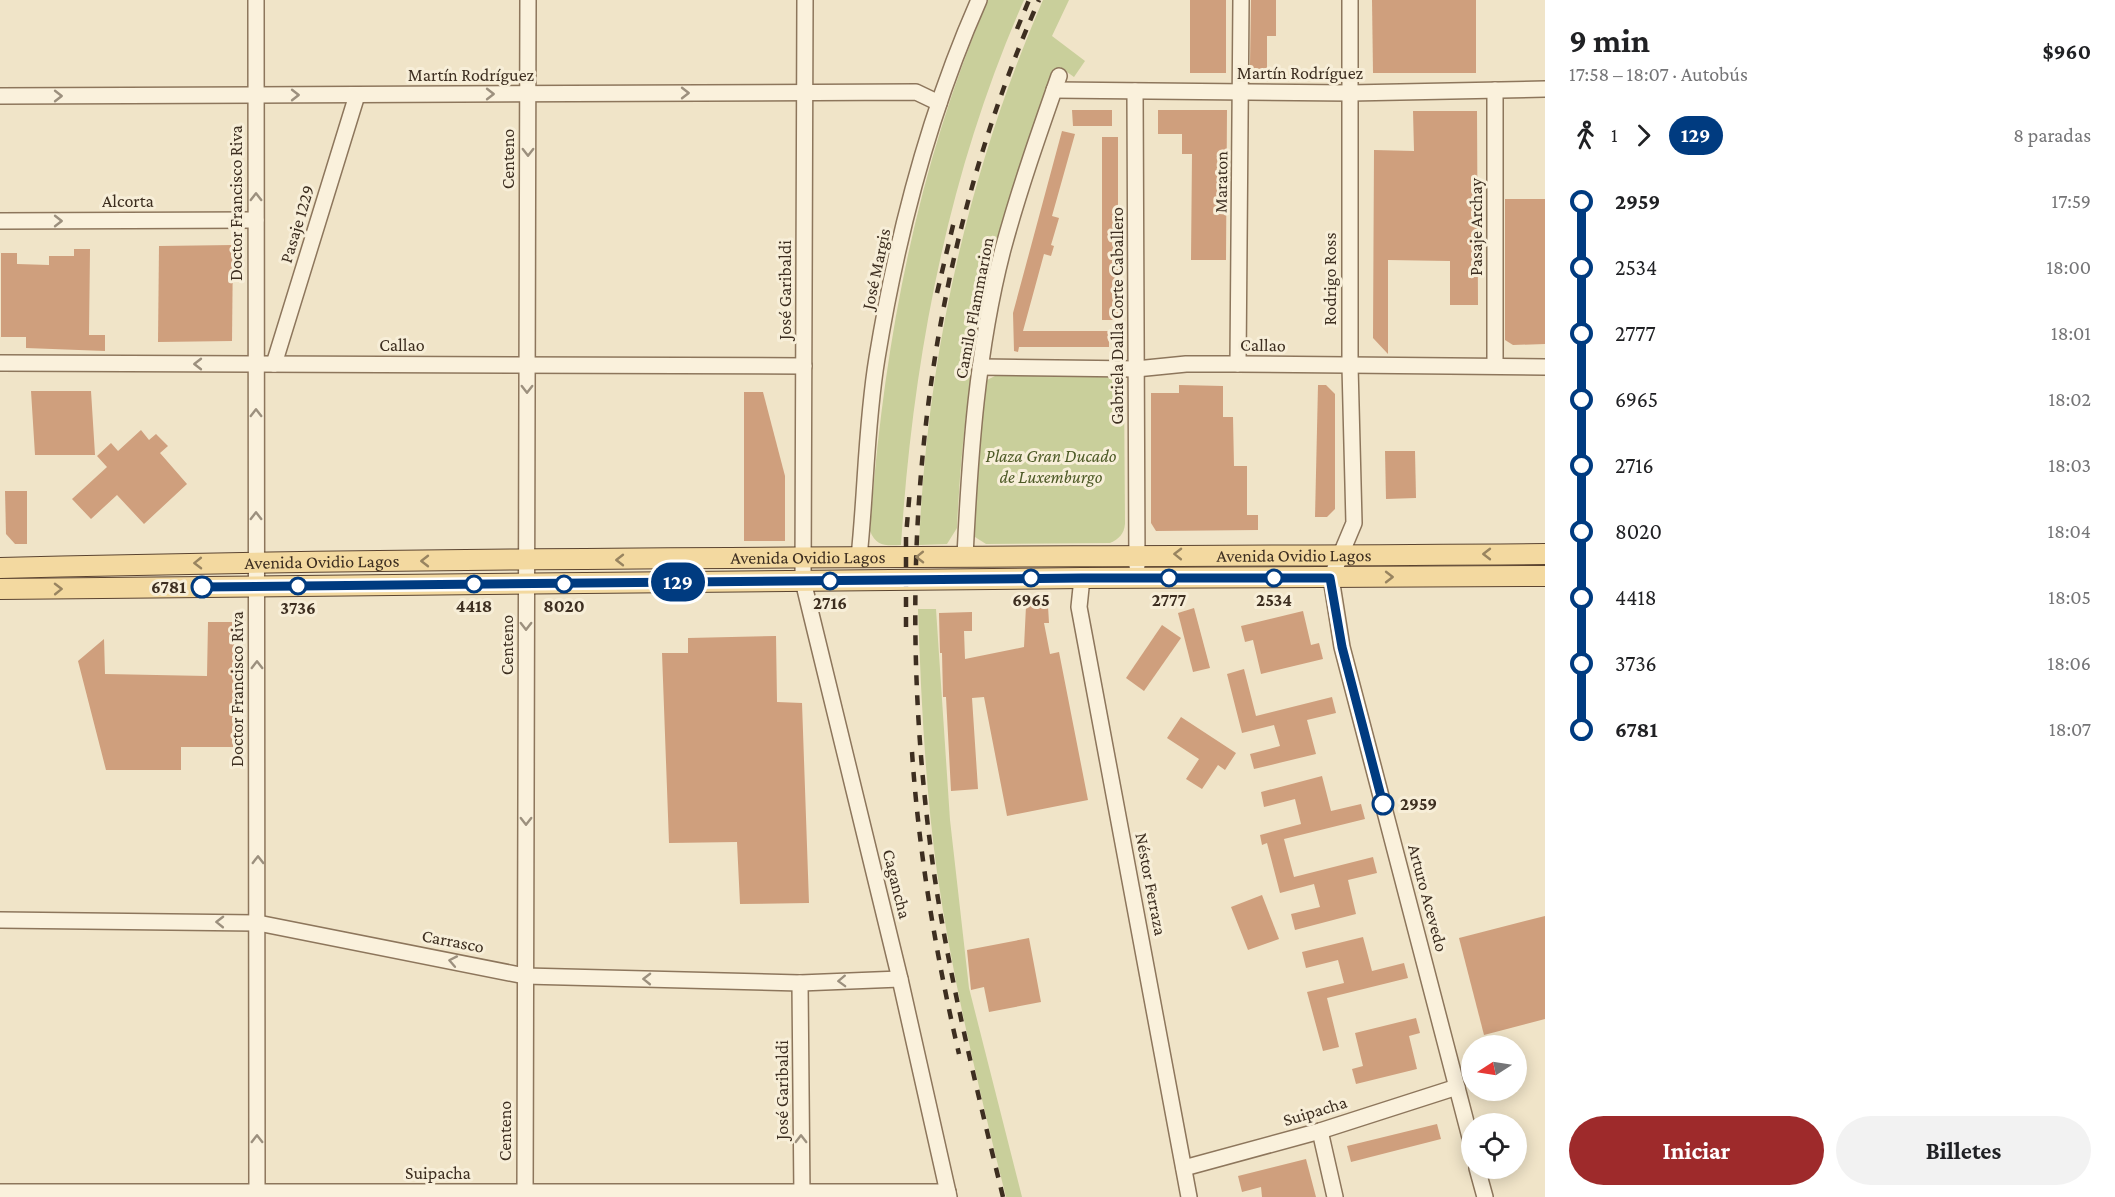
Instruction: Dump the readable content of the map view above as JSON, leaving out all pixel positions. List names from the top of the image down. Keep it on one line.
{"streets":{"main road":["Avenida Ovidio Lagos"],"street":["Martín Rodríguez","Centeno","Maraton","Alcorta","Doctor Francisco Riva","Pasaje 1229","Pasaje Archay","José Margis","Rodrigo Ross","José Garibaldi","Camilo Flammarion","Gabriela Dalla Corte Caballero","Callao","Cagancha","Néstor Ferraza","Arturo Acevedo","Carrasco","Suipacha"]},"crossings":[["Martín Rodríguez","Centeno"],["Martín Rodríguez","Maraton"],["Martín Rodríguez","Doctor Francisco Riva"],["Martín Rodríguez","Pasaje 1229"],["Martín Rodríguez","Pasaje Archay"],["Martín Rodríguez","José Margis"],["Martín Rodríguez","Rodrigo Ross"],["Martín Rodríguez","José Garibaldi"],["Martín Rodríguez","Camilo Flammarion"],["Martín Rodríguez","Gabriela Dalla Corte Caballero"],["Centeno","Callao"],["Centeno","Avenida Ovidio Lagos"],["Centeno","Carrasco"],["Centeno","Suipacha"],["Maraton","Callao"],["Alcorta","Doctor Francisco Riva"],["Doctor Francisco Riva","Callao"],["Doctor Francisco Riva","Avenida Ovidio Lagos"],["Doctor Francisco Riva","Carrasco"],["Doctor Francisco Riva","Suipacha"],["Pasaje 1229","Callao"],["Pasaje Archay","Callao"],["José Margis","Avenida Ovidio Lagos"],["Rodrigo Ross","Callao"],["Rodrigo Ross","Avenida Ovidio Lagos"],["José Garibaldi","Callao"],["José Garibaldi","Avenida Ovidio Lagos"],["José Garibaldi","Cagancha"],["José Garibaldi","Carrasco"],["José Garibaldi","Suipacha"],["Camilo Flammarion","Callao"],["Camilo Flammarion","Avenida Ovidio Lagos"],["Gabriela Dalla Corte Caballero","Callao"],["Gabriela Dalla Corte Caballero","Avenida Ovidio Lagos"],["Avenida Ovidio Lagos","Cagancha"],["Avenida Ovidio Lagos","Néstor Ferraza"],["Avenida Ovidio Lagos","Arturo Acevedo"],["Cagancha","Carrasco"],["Cagancha","Suipacha"],["Néstor Ferraza","Suipacha"],["Arturo Acevedo","Suipacha"]],"one_way":["Martín Rodríguez","Centeno","Alcorta","Doctor Francisco Riva","Carrasco"],"parks":["Plaza Gran Ducado de Luxemburgo"],"places":["6965","2777","2534","2716","4418","8020","3736","6781","2959"],"lines":["bus line 129"],"north":"left","page":{"on_map":"129","heading":["9 min","17:58 – 18:07 · Autobús","$960"],"legs":["1","129","8 paradas"],"list":[{"name":"2959","value":"17:59"},{"name":"2534","value":"18:00"},{"name":"2777","value":"18:01"},{"name":"6965","value":"18:02"},{"name":"2716","value":"18:03"},{"name":"8020","value":"18:04"},{"name":"4418","value":"18:05"},{"name":"3736","value":"18:06"},{"name":"6781","value":"18:07"}],"buttons":["Iniciar","Billetes"]}}
